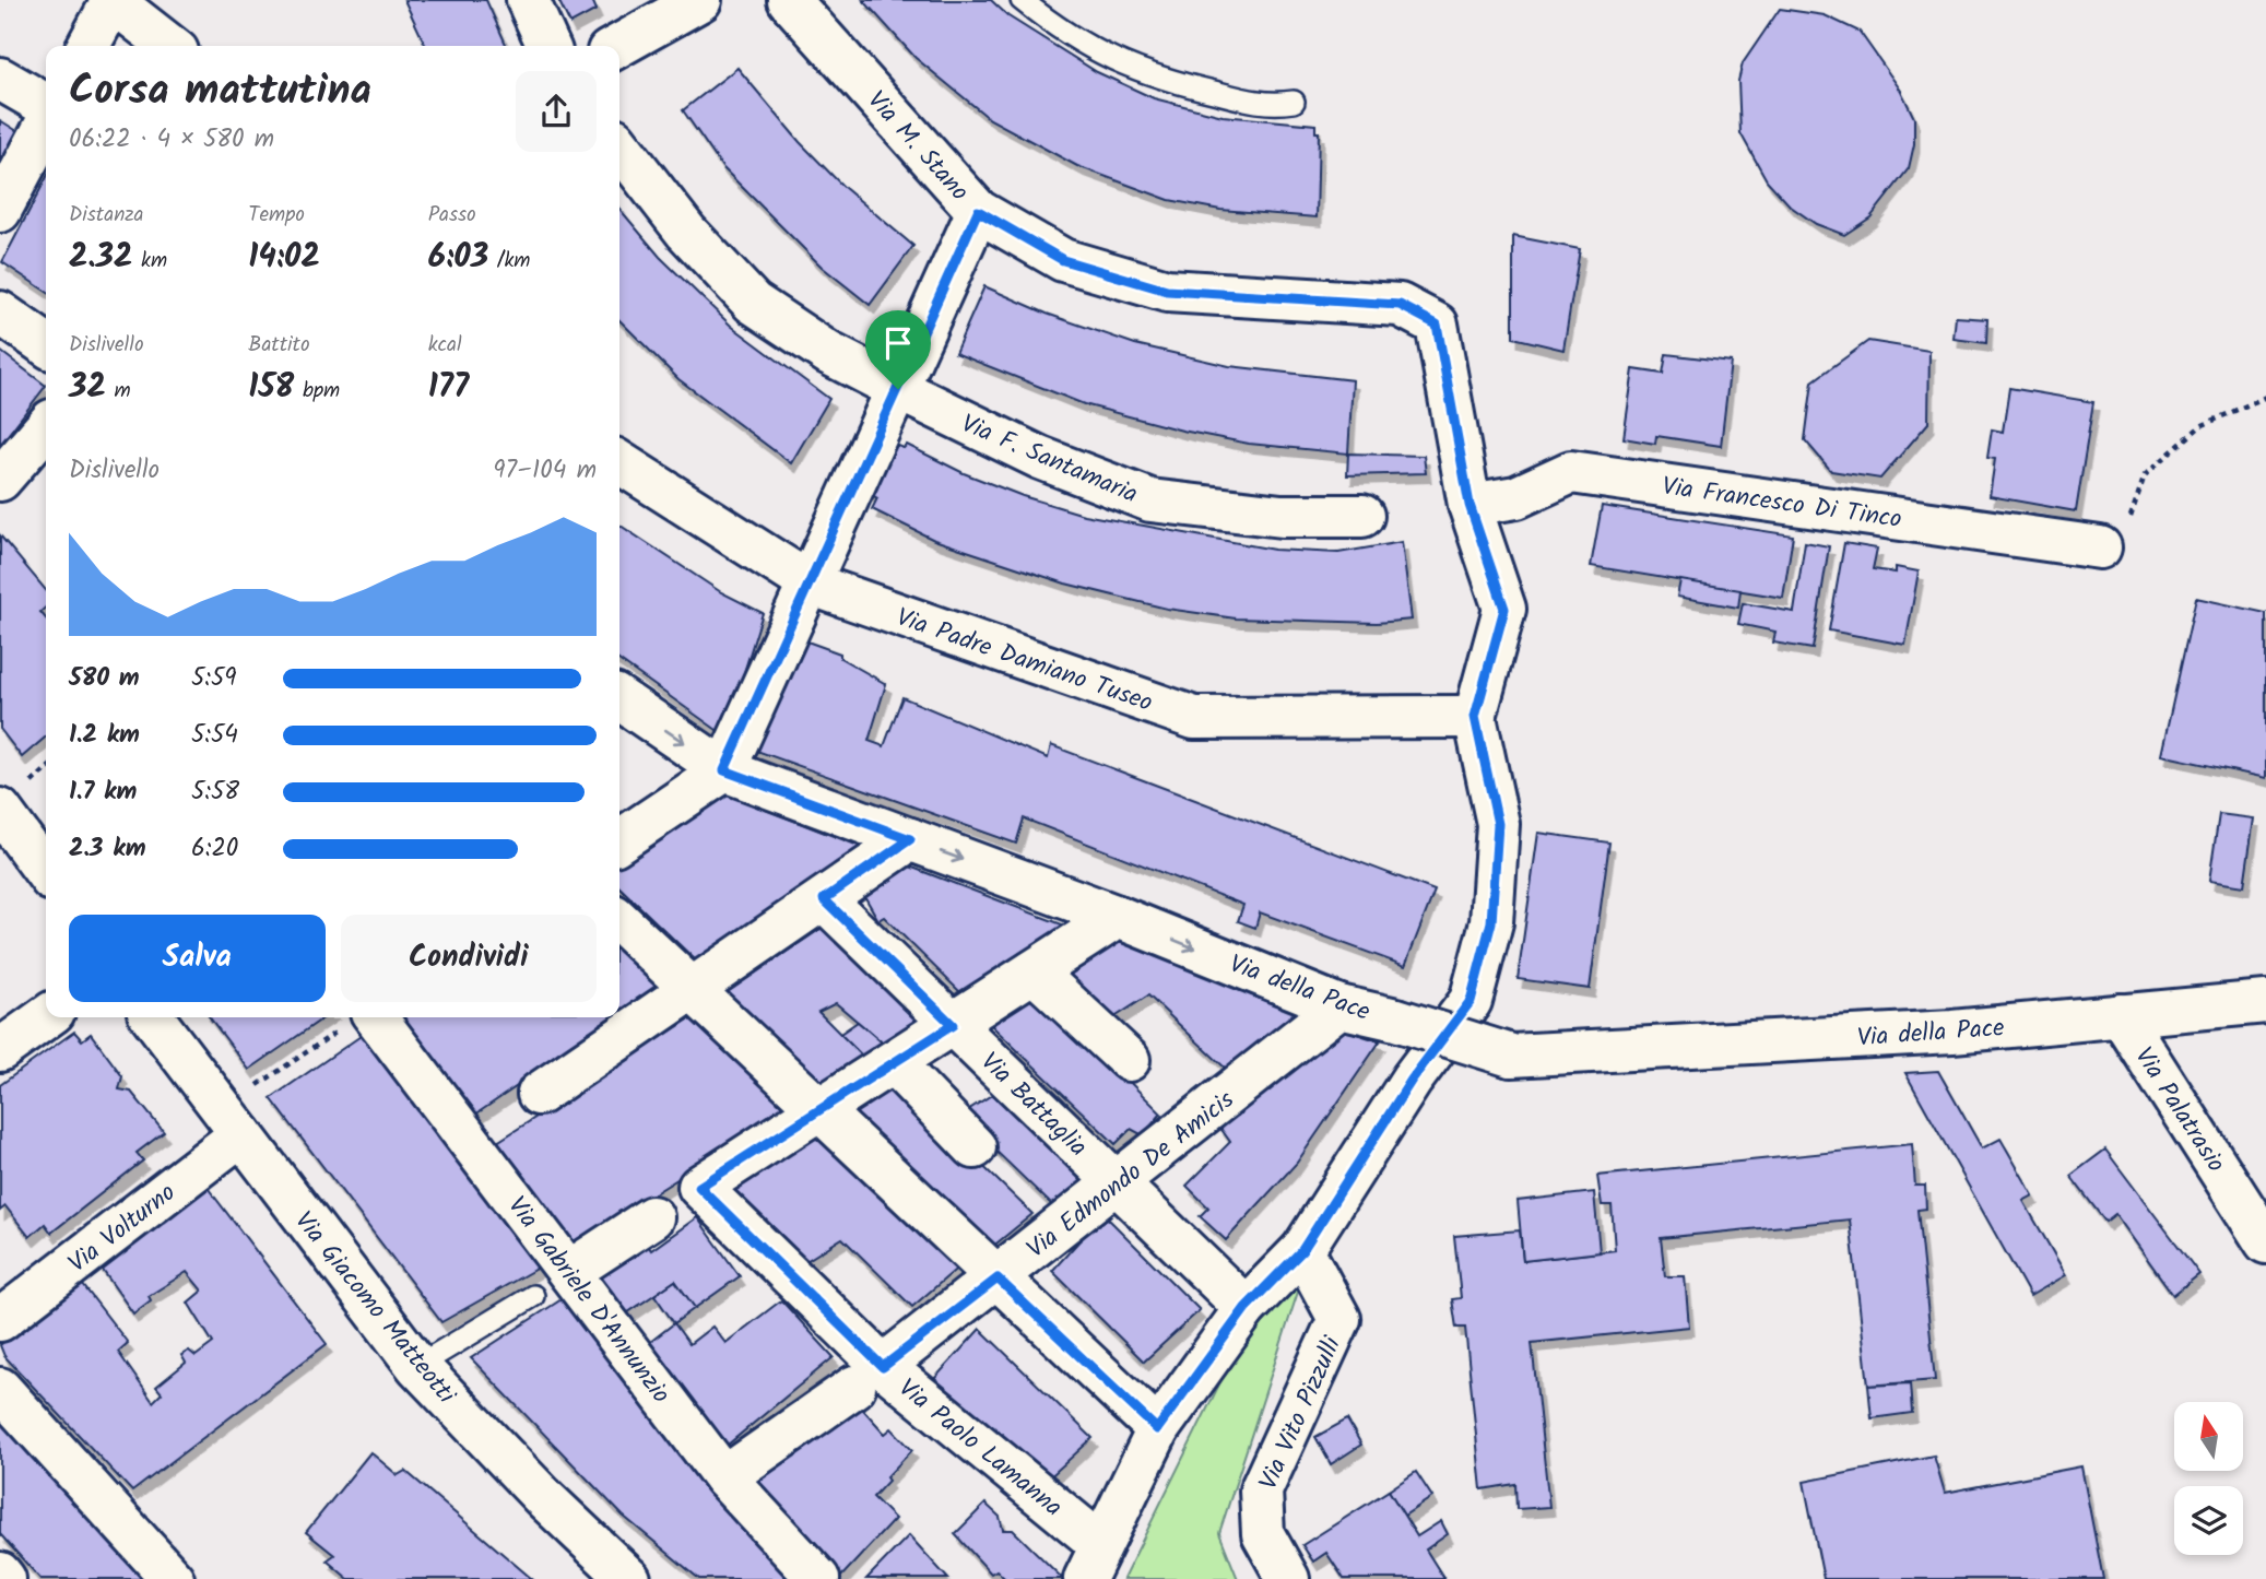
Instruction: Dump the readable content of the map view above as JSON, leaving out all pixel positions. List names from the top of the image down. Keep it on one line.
{"streets":{"street":["Via M. Stano","Via F. Santamaria","Via Francesco Di Tinco","Via Padre Damiano Tuseo","Via della Pace","Via Battaglia","Via Palatrasio","Via Edmondo De Amicis","Via Volturno","Via Gabriele D'Annunzio","Via Giacomo Matteotti","Via Vito Pizzulli","Via Paolo Lamanna"]},"crossings":[["Via M. Stano","Via Francesco Di Tinco"],["Via M. Stano","Via Padre Damiano Tuseo"],["Via della Pace","Via Palatrasio"],["Via della Pace","Via Edmondo De Amicis"],["Via Battaglia","Via Edmondo De Amicis"],["Via Edmondo De Amicis","Via Gabriele D'Annunzio"],["Via Edmondo De Amicis","Via Paolo Lamanna"],["Via Volturno","Via Giacomo Matteotti"]],"north":"top","page":{"heading":["Corsa mattutina","06:22 · 4 × 580 m"],"stats":[["Distanza","2.32 km"],["Tempo","14:02"],["Passo","6:03 /km"],["Dislivello","32 m"],["Battito","158 bpm"],["kcal","177"]],"chart":["Dislivello","97–104 m"],"list":[{"name":"580 m","note":"5:59"},{"name":"1.2 km","note":"5:54"},{"name":"1.7 km","note":"5:58"},{"name":"2.3 km","note":"6:20"}],"buttons":["Salva","Condividi"]}}
